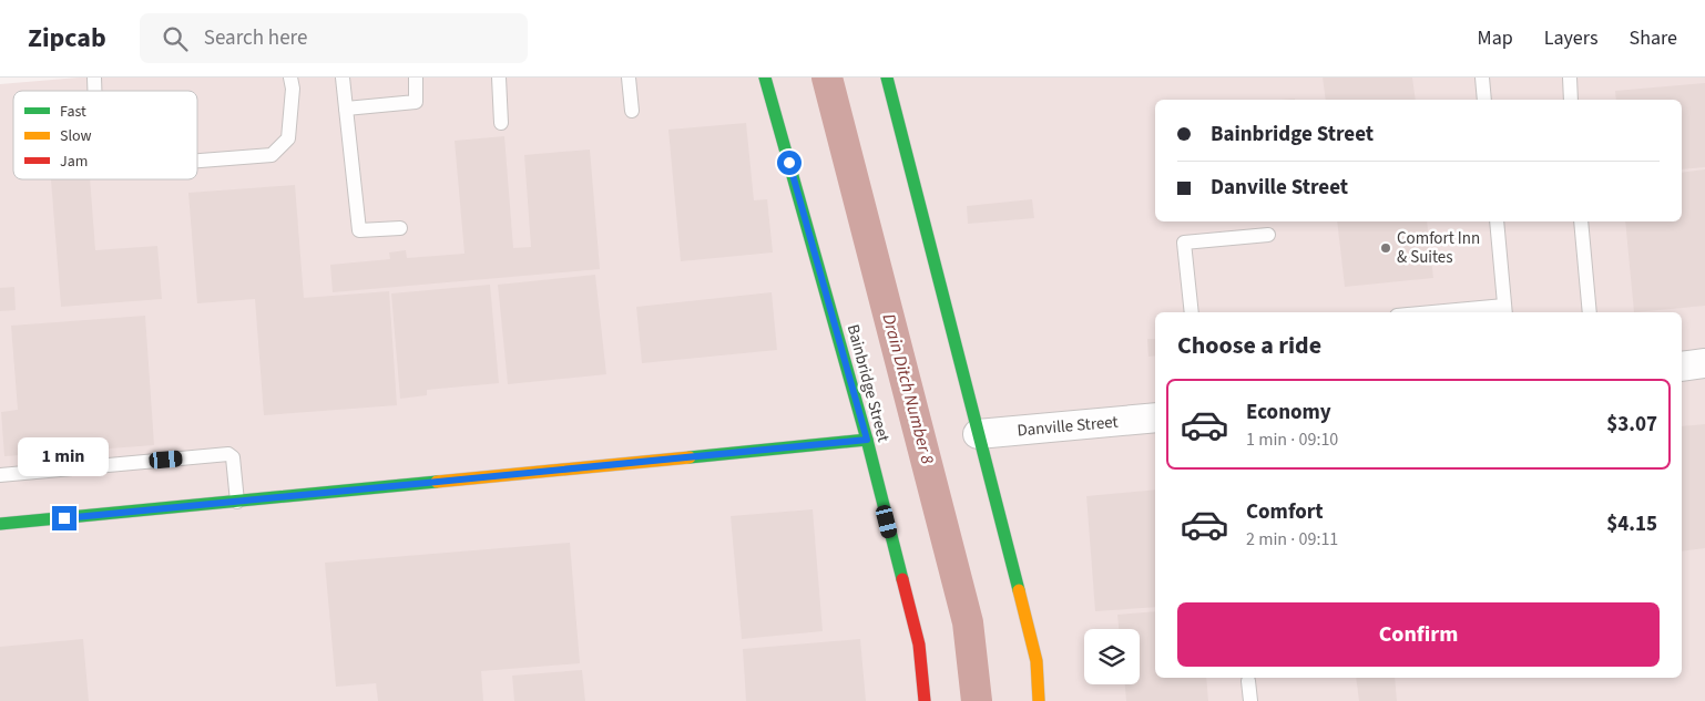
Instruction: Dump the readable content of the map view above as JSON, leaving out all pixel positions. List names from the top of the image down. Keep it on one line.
{"streets":{"street":["Bainbridge Street","Danville Street"]},"water":["Drain Ditch Number 8"],"places":["Comfort Inn & Suites"],"legend":["Fast","Slow","Jam"],"page":{"header":"Zipcab","search":"Search here","nav":["Map","Layers","Share"],"banner":["Bainbridge Street","Danville Street"],"heading":"Choose a ride","list":[{"name":"Economy","note":"1 min · 09:10","value":"$3.07"},{"name":"Comfort","note":"2 min · 09:11","value":"$4.15"}],"bubble":"1 min","buttons":"Confirm"}}
